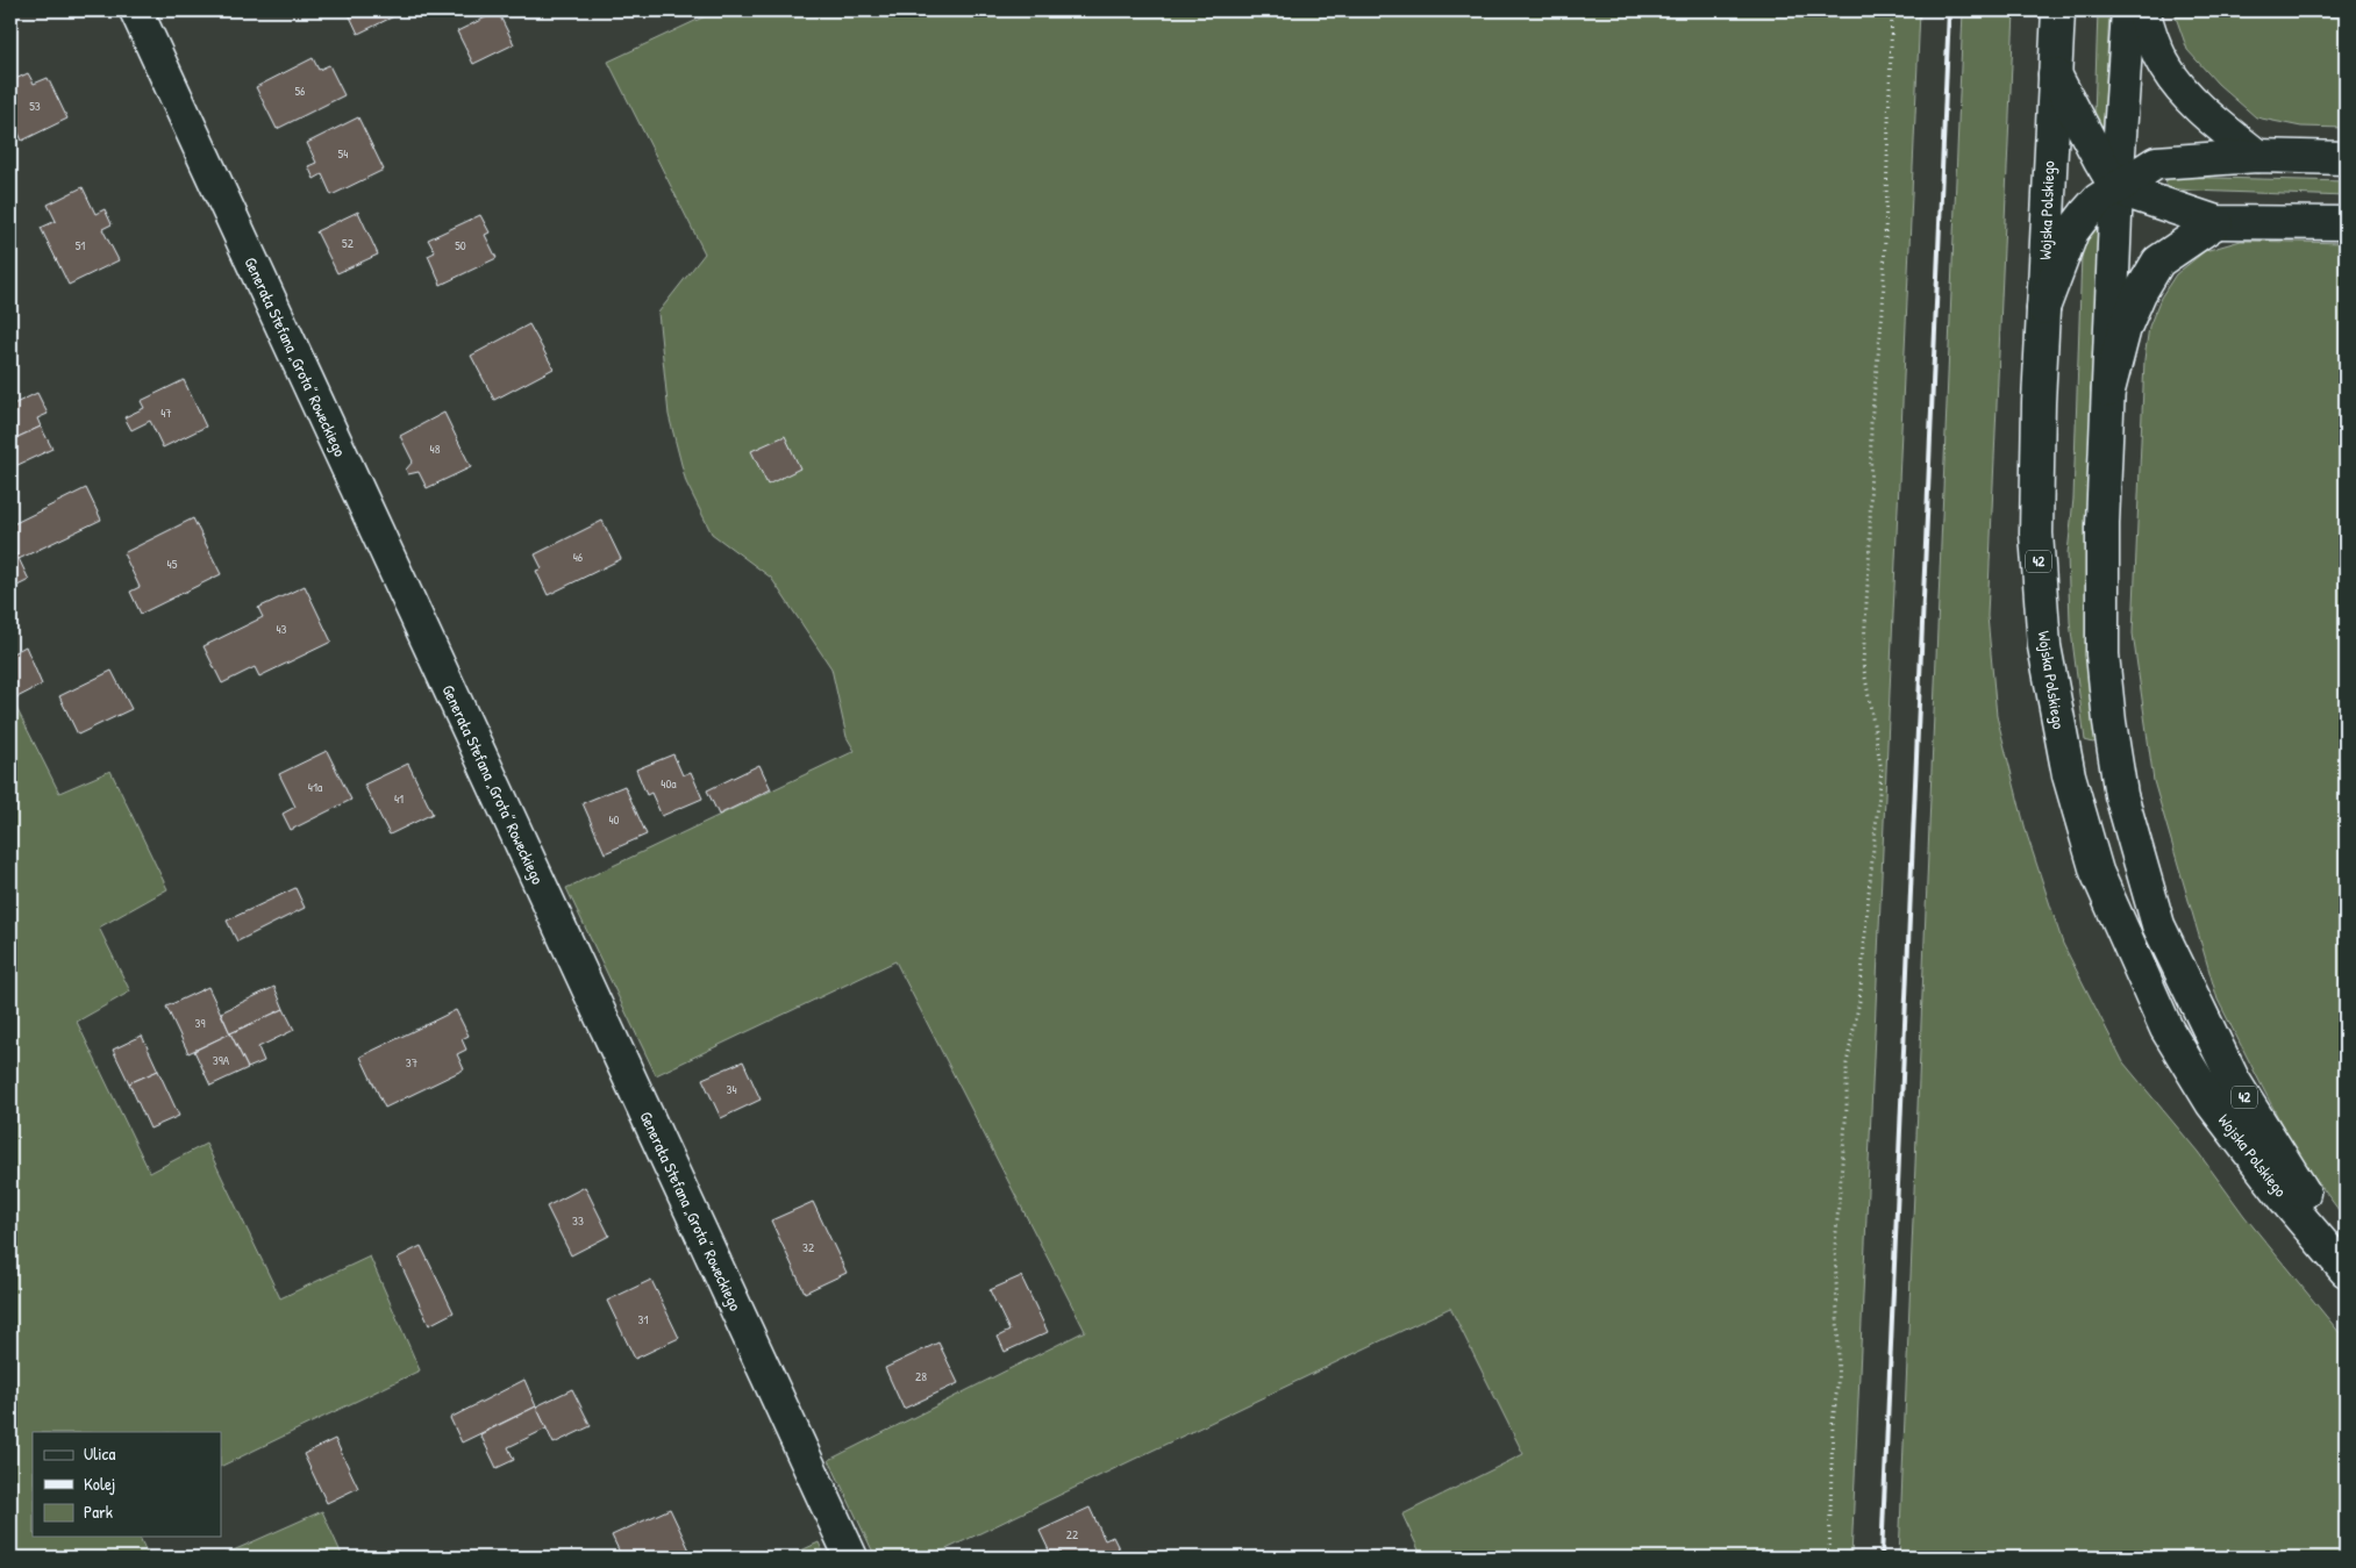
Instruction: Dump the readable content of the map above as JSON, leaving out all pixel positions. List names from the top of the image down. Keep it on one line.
{"streets":{"main road":["Wojska Polskiego","Generała Stefana „Grota” Roweckiego","42"]},"house_numbers":["56","53","54","52","51","50","47","48","46","45","43","40a","41a","41","40","39","39A","37","34","33","32","31","28","22"],"legend":["Ulica","Kolej","Park"]}
